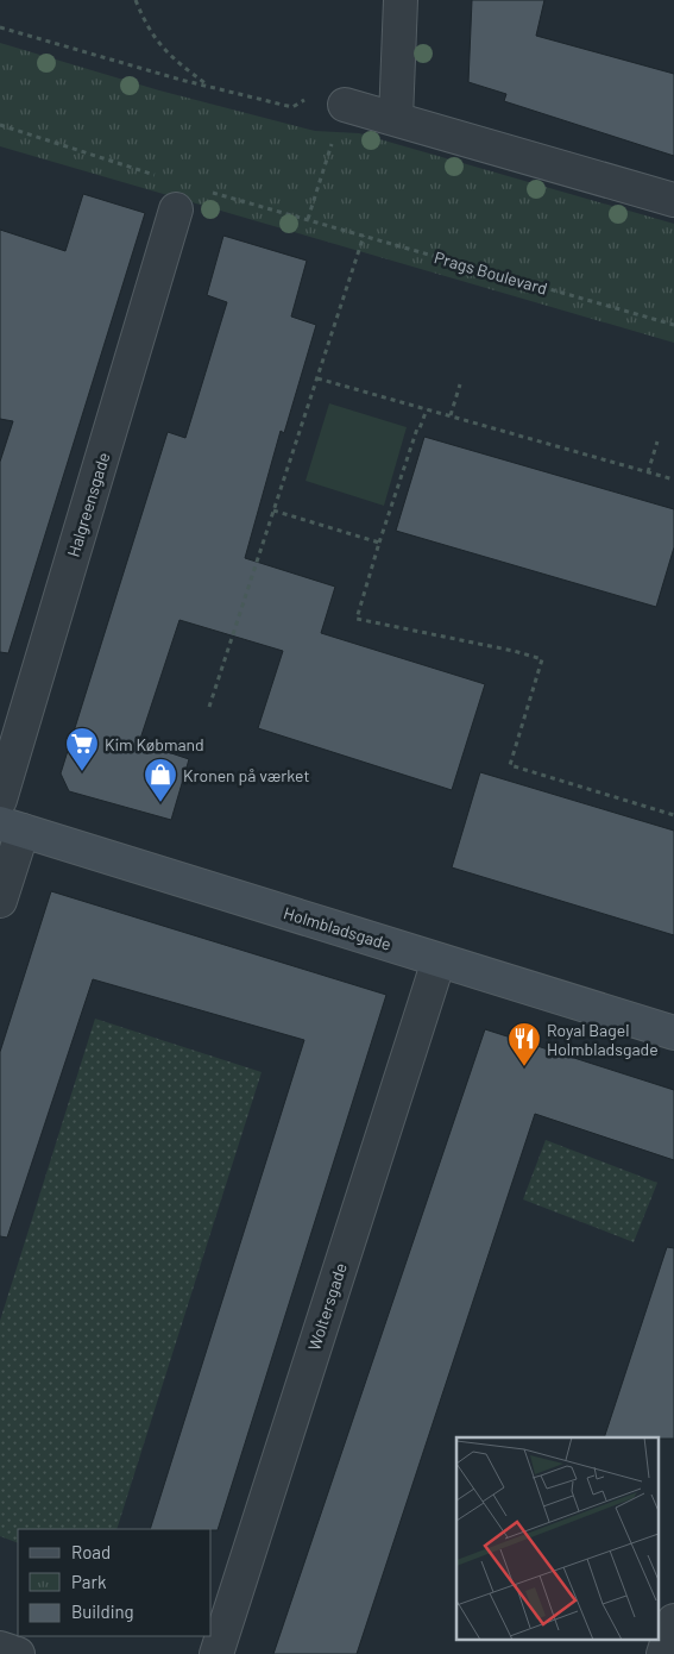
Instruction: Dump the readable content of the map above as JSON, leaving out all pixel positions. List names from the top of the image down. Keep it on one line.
{"streets":{"street":["Halgreensgade","Holmbladsgade","Woltersgade"],"path":["Prags Boulevard"]},"crossings":[["Holmbladsgade","Woltersgade"]],"places":{"supermarket":["Kim Købmand"],"shop":["Kronen på værket"],"restaurant":["Royal Bagel Holmbladsgade"]},"legend":["Road","Park","Building"]}
